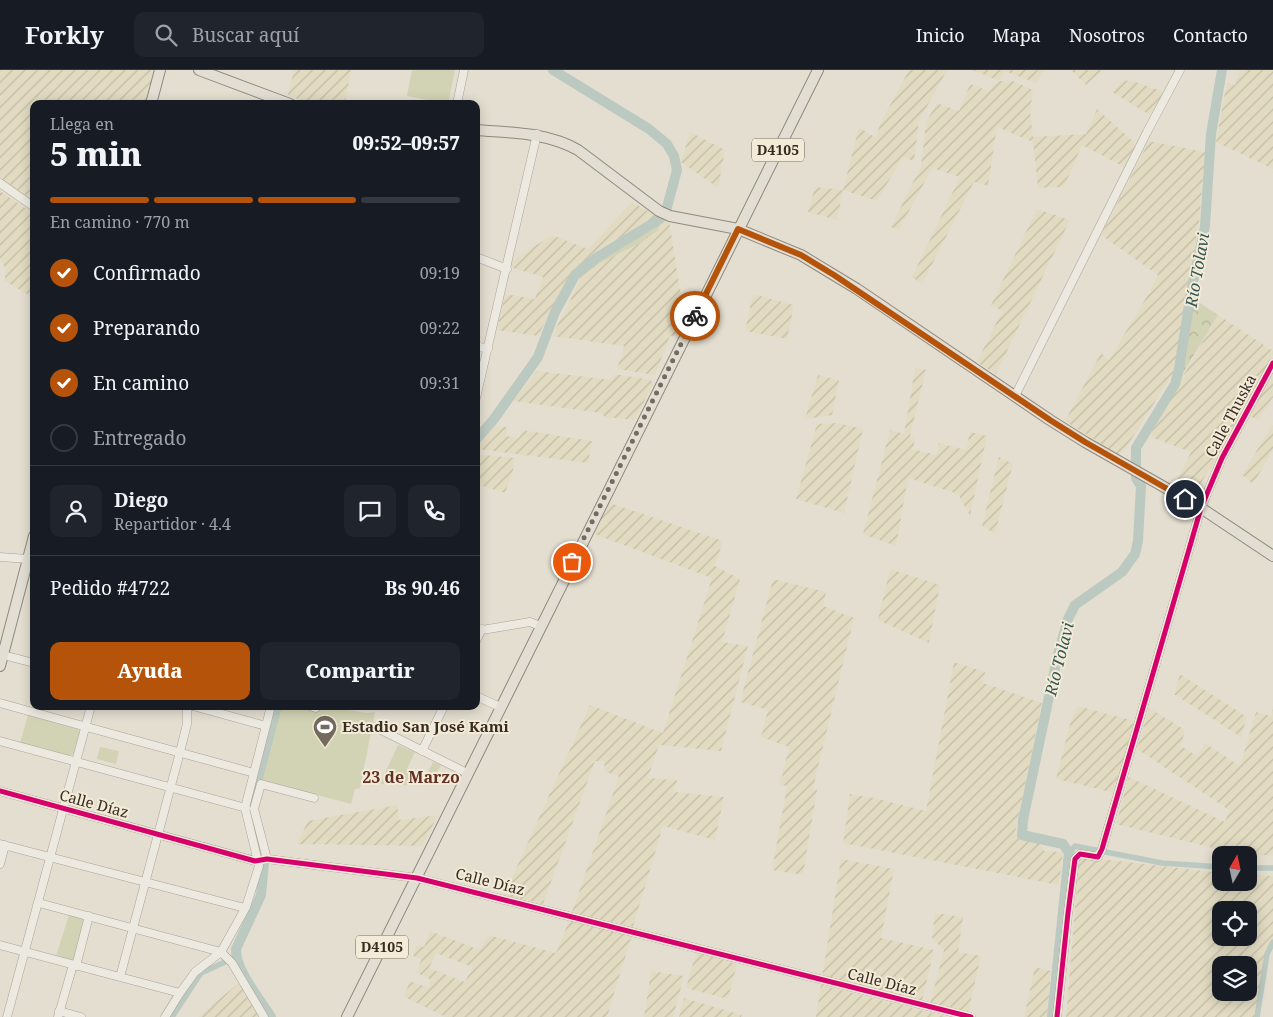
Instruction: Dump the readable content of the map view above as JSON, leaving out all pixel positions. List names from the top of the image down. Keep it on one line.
{"streets":{"main road":["D4105"],"street":["Calle Thuska","Calle Díaz"]},"crossings":[["D4105","Calle Díaz"]],"districts":["23 de Marzo"],"water":["Río Tolavi"],"places":{"sports":["Estadio San José Kami"]},"north":"top","page":{"header":"Forkly","search":"Buscar aquí","nav":["Inicio","Mapa","Nosotros","Contacto"],"heading":["5 min","Llega en","09:52–09:57"],"panel":["Diego","Repartidor · 4.4","Pedido #4722","Bs 90.46"],"bar":"En camino · 770 m","list":[["Confirmado","09:19"],["Preparando","09:22"],["En camino","09:31"],"Entregado"],"buttons":["Ayuda","Compartir"]}}
